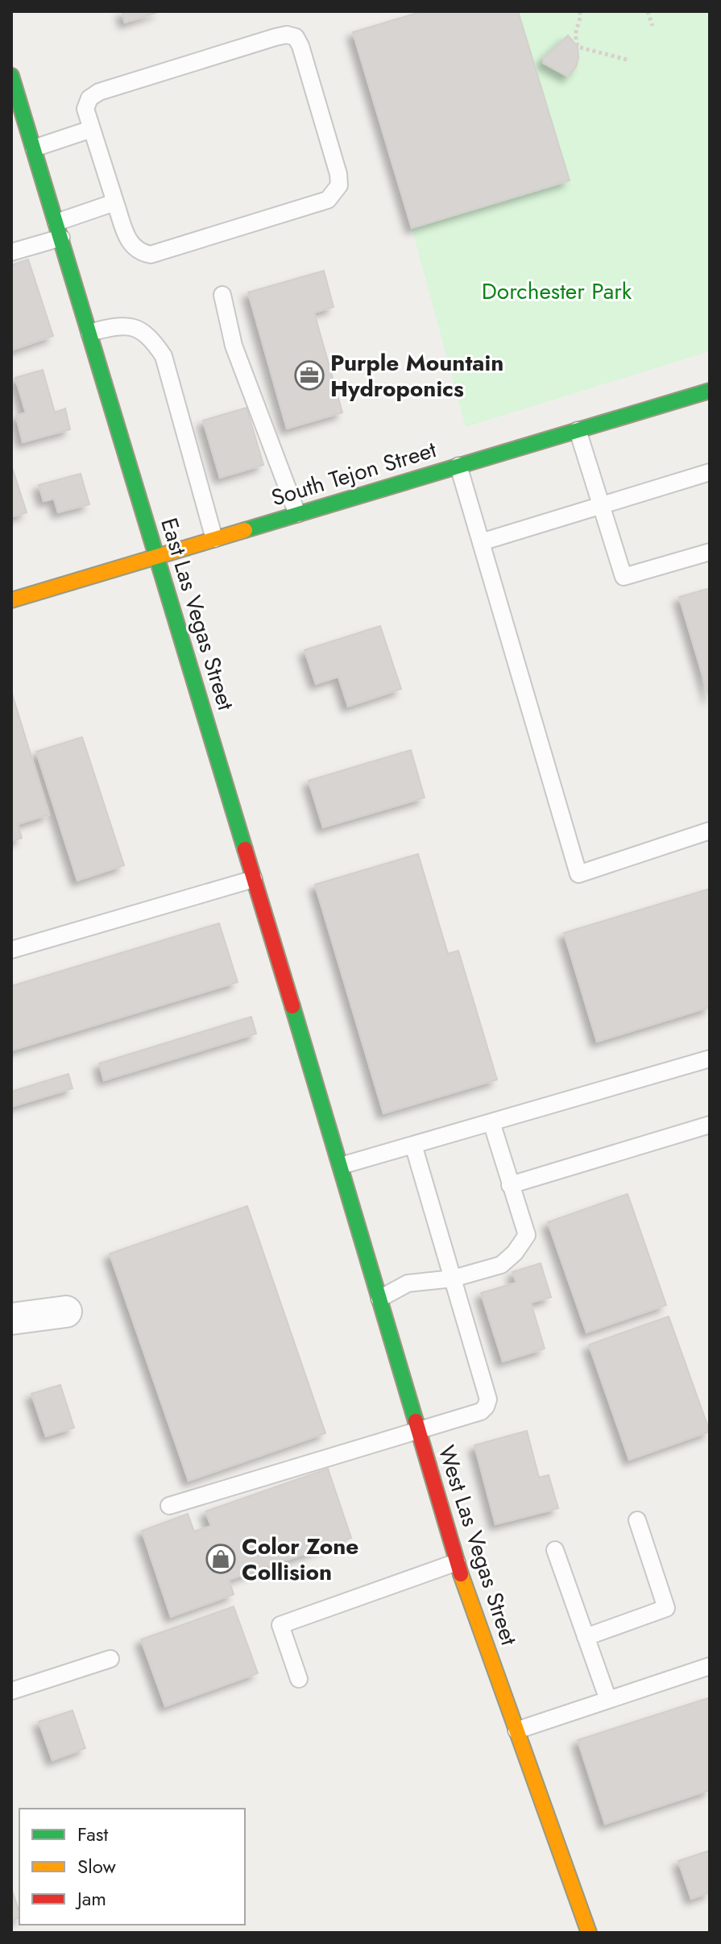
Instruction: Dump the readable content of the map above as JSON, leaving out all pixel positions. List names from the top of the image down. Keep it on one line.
{"streets":{"street":["South Tejon Street","East Las Vegas Street","West Las Vegas Street"]},"crossings":[["South Tejon Street","East Las Vegas Street"],["East Las Vegas Street","West Las Vegas Street"]],"parks":["Dorchester Park"],"places":{"office":["Purple Mountain Hydroponics"],"shop":["Color Zone Collision"]},"legend":["Fast","Slow","Jam"]}
